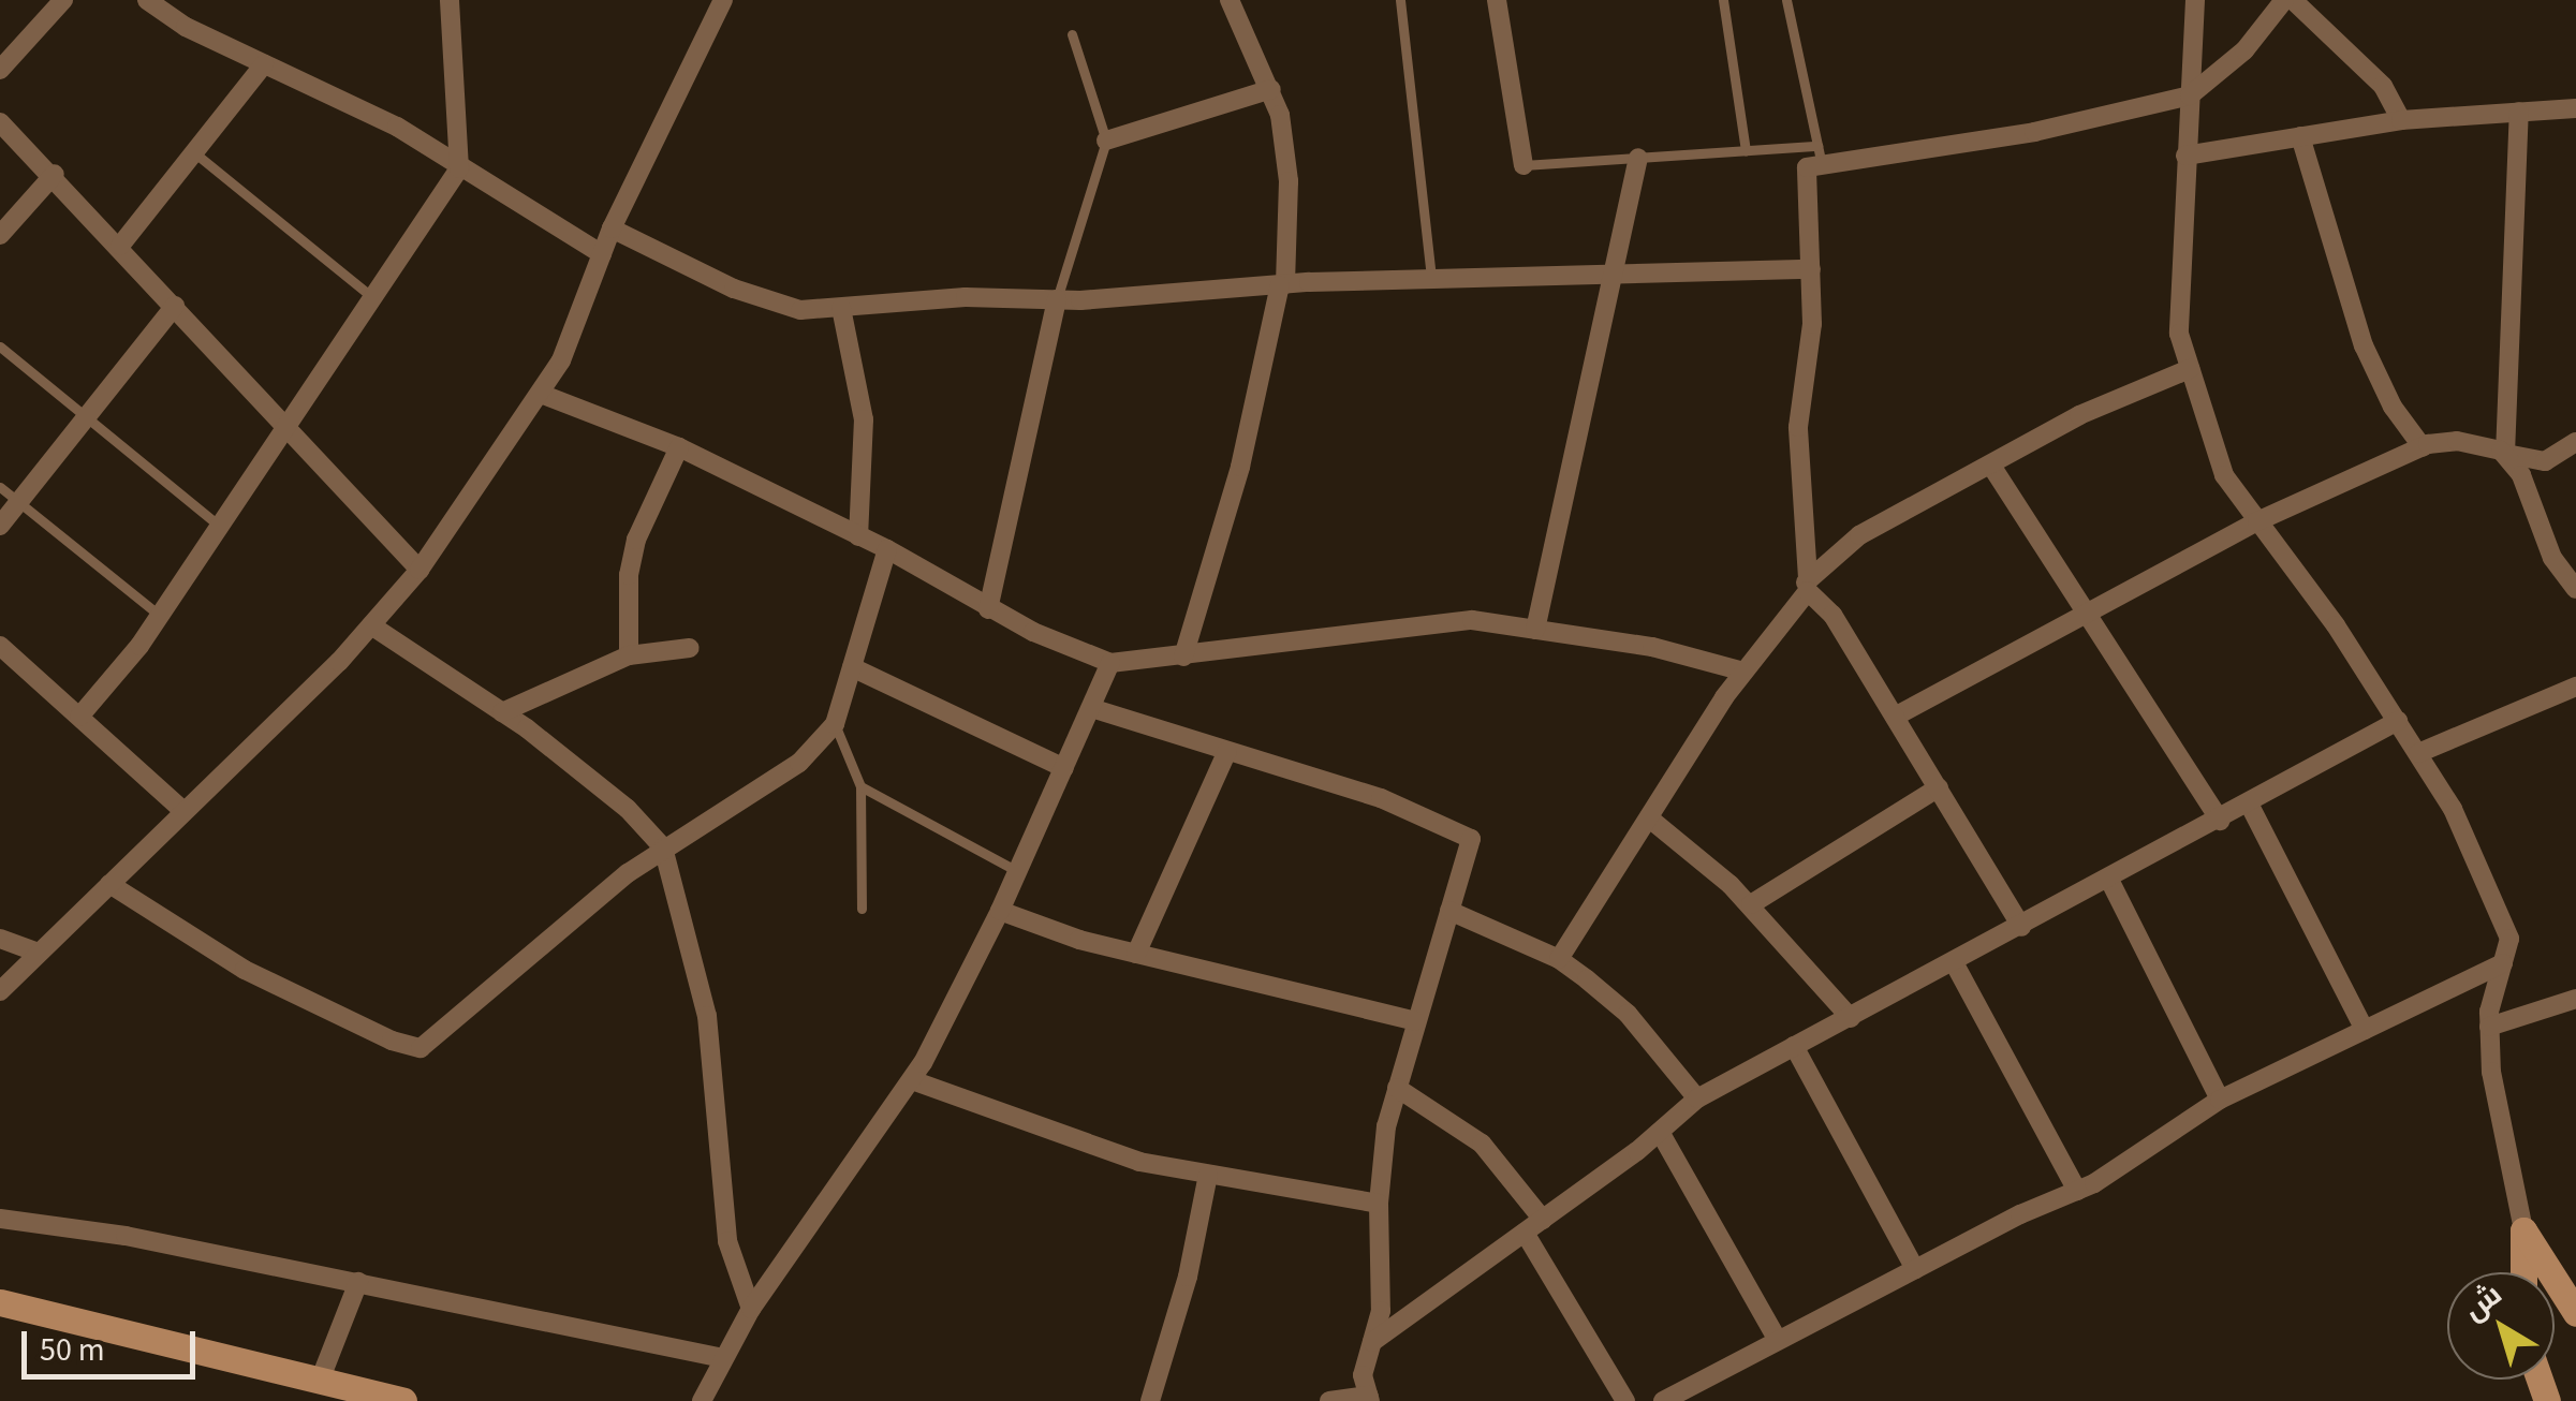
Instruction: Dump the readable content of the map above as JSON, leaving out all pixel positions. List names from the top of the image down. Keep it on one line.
{"scale_bar":"50 m","north":"top left"}
